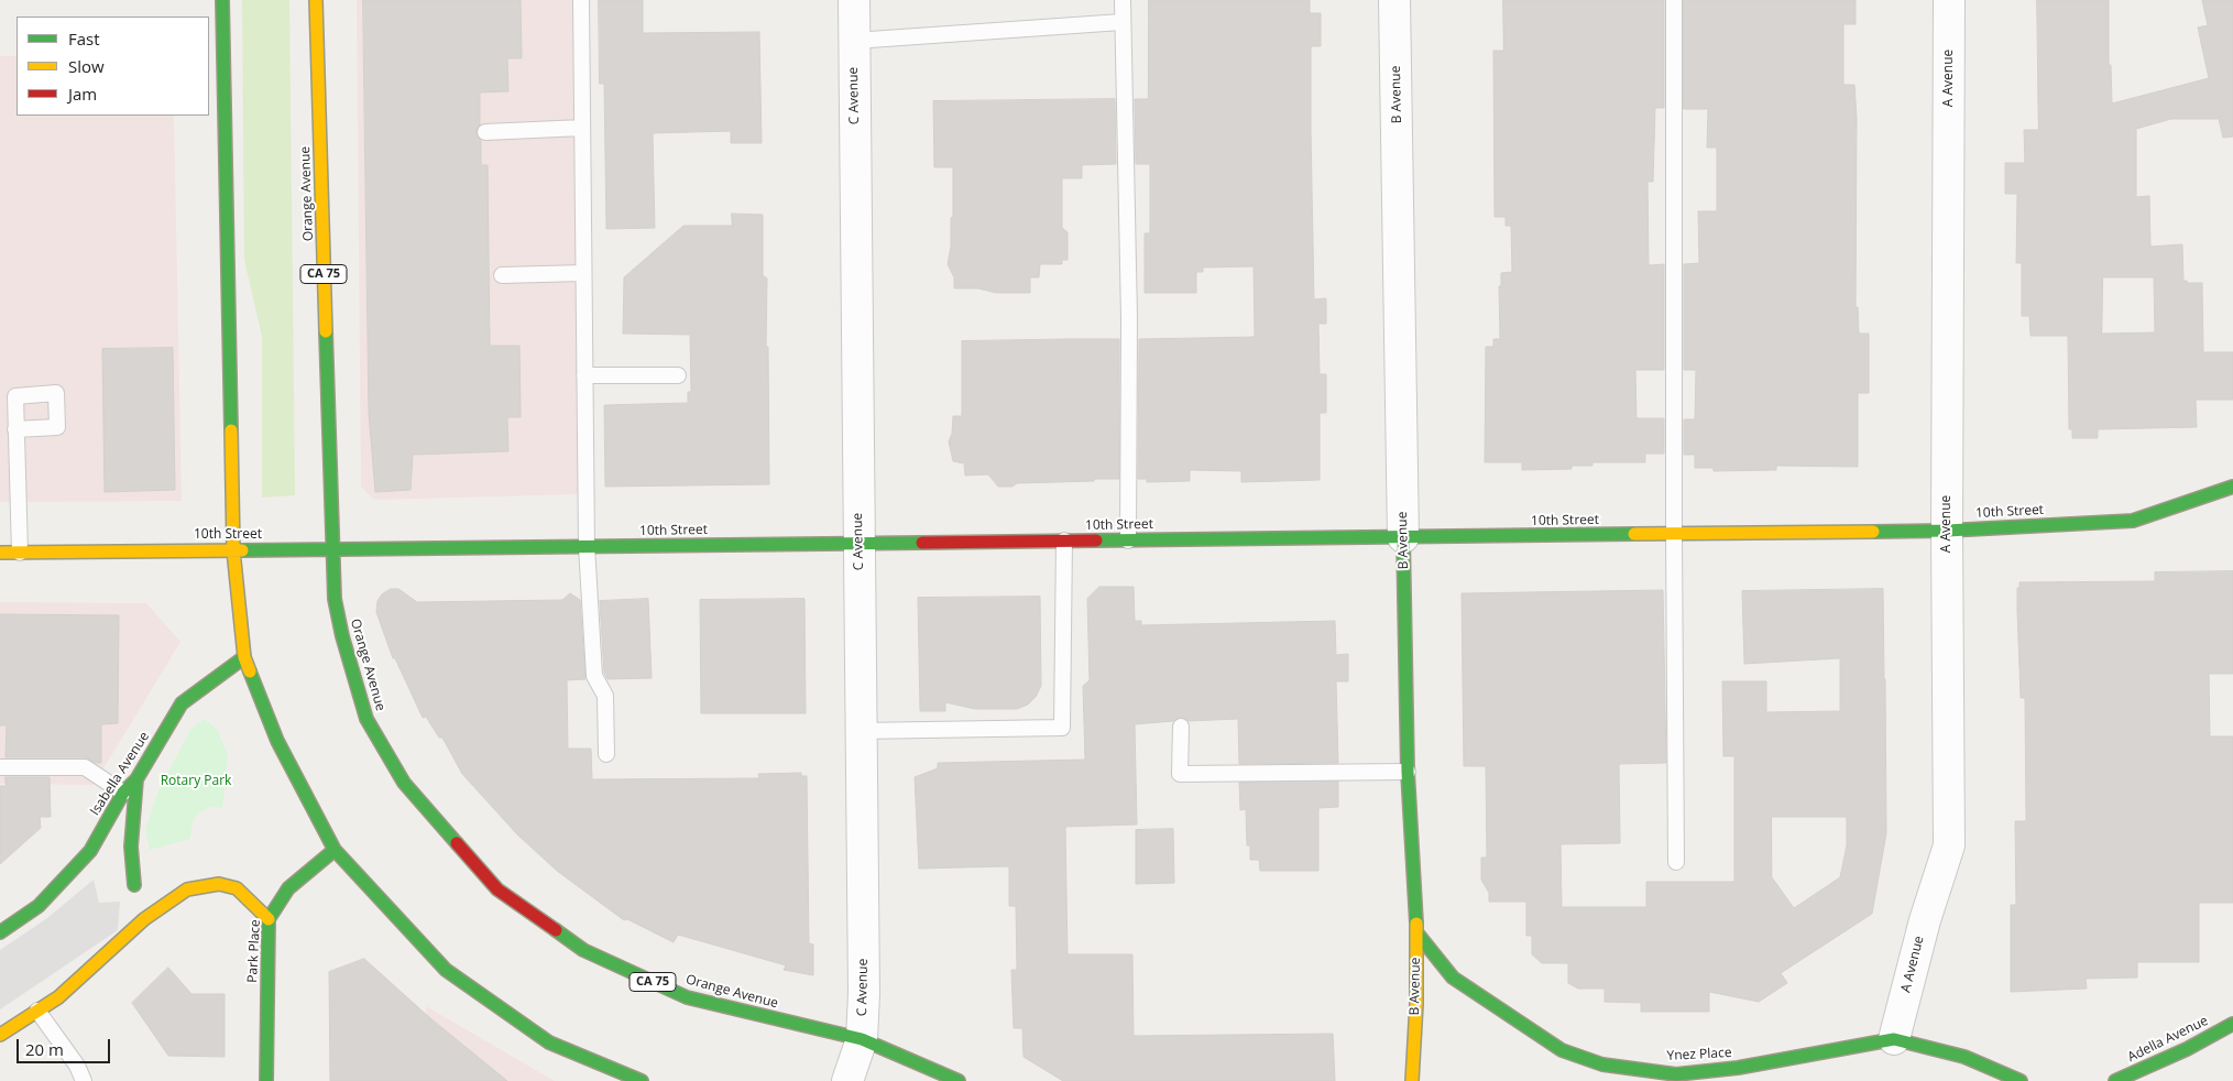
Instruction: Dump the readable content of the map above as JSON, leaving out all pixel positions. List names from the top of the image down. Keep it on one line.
{"streets":{"main road":["B Avenue","Orange Avenue","CA 75","10th Street","Isabella Avenue","Park Place","Adella Avenue","Ynez Place"],"street":["A Avenue","C Avenue"]},"crossings":[["A Avenue","10th Street"],["A Avenue","Ynez Place"],["B Avenue","10th Street"],["B Avenue","Ynez Place"],["C Avenue","Orange Avenue"],["C Avenue","10th Street"],["Orange Avenue","10th Street"]],"parks":["Rotary Park"],"legend":["Fast","Slow","Jam"],"scale_bar":"20 m"}
